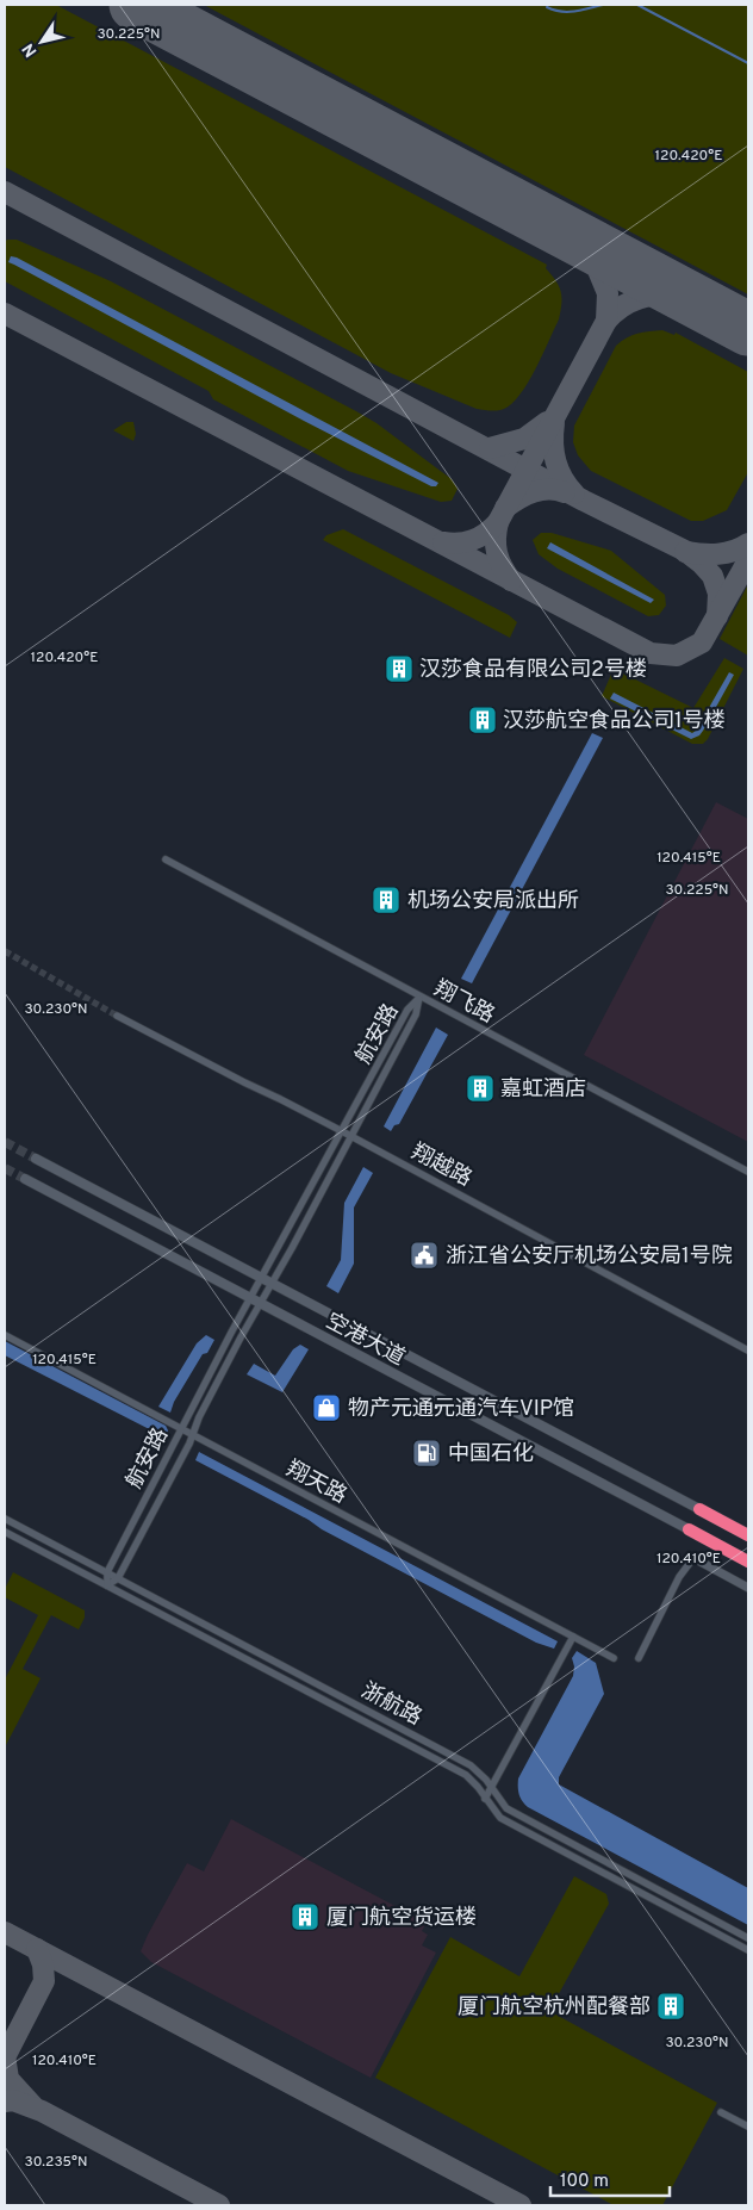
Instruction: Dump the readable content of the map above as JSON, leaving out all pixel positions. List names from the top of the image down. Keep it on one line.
{"streets":{"main road":["空港大道"],"street":["翔飞路","航安路","翔越路","翔天路","浙航路"]},"crossings":[["翔飞路","航安路"],["航安路","翔越路"],["航安路","空港大道"],["航安路","翔天路"],["航安路","浙航路"]],"places":{"building":["汉莎食品有限公司2号楼","汉莎航空食品公司1号楼","机场公安局派出所","嘉虹酒店","厦门航空货运楼","厦门航空杭州配餐部"],"public building":["浙江省公安厅机场公安局1号院"],"shop":["物产元通·元通汽车VIP馆"],"fuel station":["中国石化"]},"scale_bar":"100 m","north":"bottom left","coordinates":["30.225°N","120.420°E","120.415°E","30.230°N","120.410°E","30.235°N"]}
